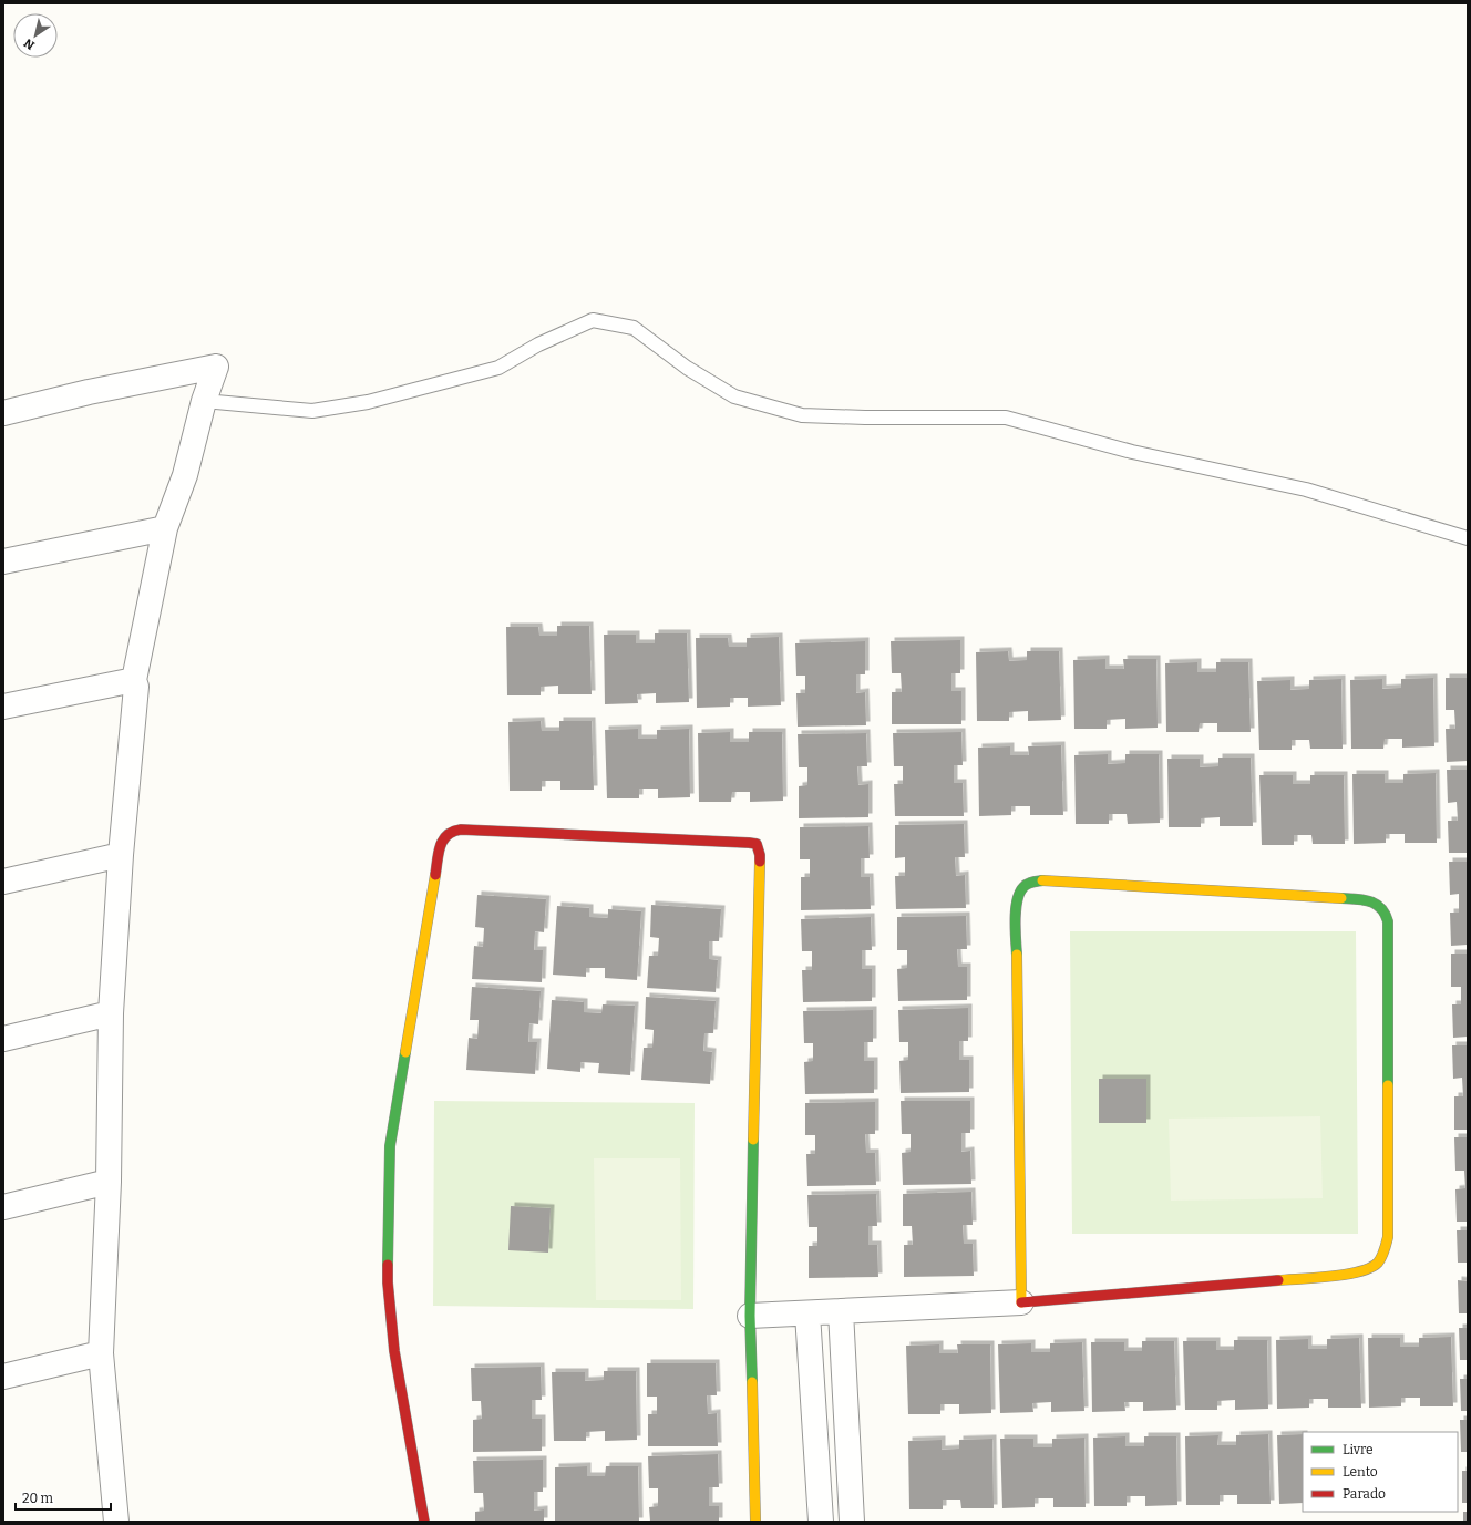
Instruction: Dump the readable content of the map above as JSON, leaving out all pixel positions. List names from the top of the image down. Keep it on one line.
{"legend":["Livre","Lento","Parado"],"scale_bar":"20 m","north":"bottom left"}
